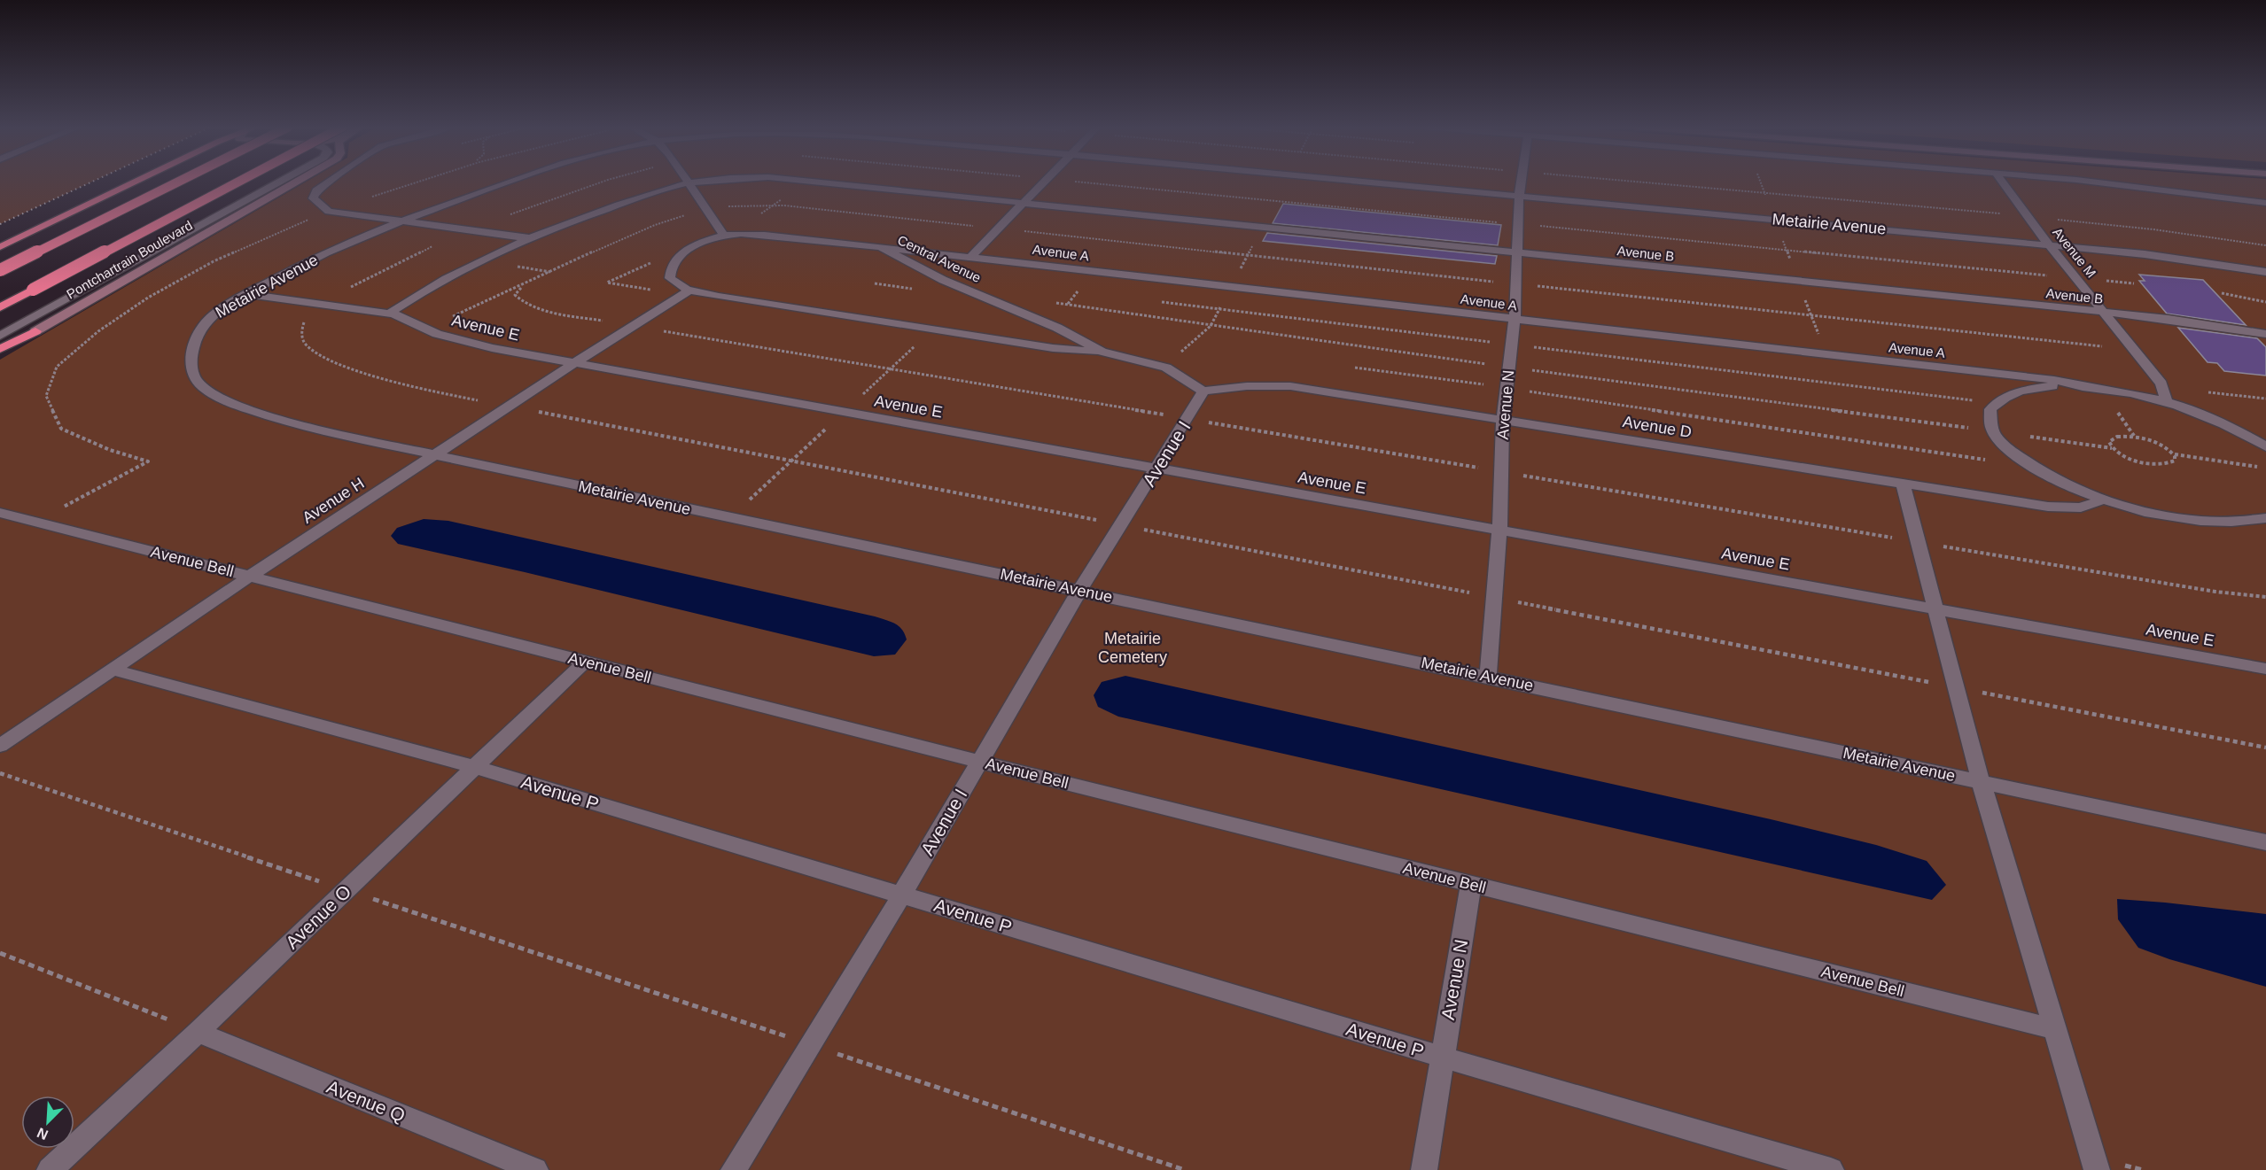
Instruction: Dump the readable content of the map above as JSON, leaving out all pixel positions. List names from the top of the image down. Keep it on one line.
{"streets":{"main road":["Pontchartrain Boulevard"],"street":["Metairie Avenue","Avenue A","Avenue M","Avenue B","Central Avenue","Avenue E","Avenue N","Avenue D","Avenue I","Avenue H","Avenue Bell","Avenue P","Avenue O","Avenue Q"]},"crossings":[["Metairie Avenue","Avenue M"],["Metairie Avenue","Avenue E"],["Metairie Avenue","Avenue N"],["Metairie Avenue","Avenue I"],["Metairie Avenue","Avenue H"],["Avenue A","Central Avenue"],["Avenue A","Avenue N"],["Avenue M","Avenue B"],["Avenue B","Avenue N"],["Central Avenue","Avenue D"],["Central Avenue","Avenue I"],["Central Avenue","Avenue H"],["Avenue E","Avenue N"],["Avenue E","Avenue I"],["Avenue E","Avenue H"],["Avenue N","Avenue D"],["Avenue N","Avenue Bell"],["Avenue N","Avenue P"],["Avenue D","Avenue I"],["Avenue I","Avenue Bell"],["Avenue I","Avenue P"],["Avenue H","Avenue Bell"],["Avenue H","Avenue P"],["Avenue Bell","Avenue O"],["Avenue P","Avenue O"],["Avenue O","Avenue Q"]],"parks":["Metairie Cemetery"],"north":"bottom left"}
